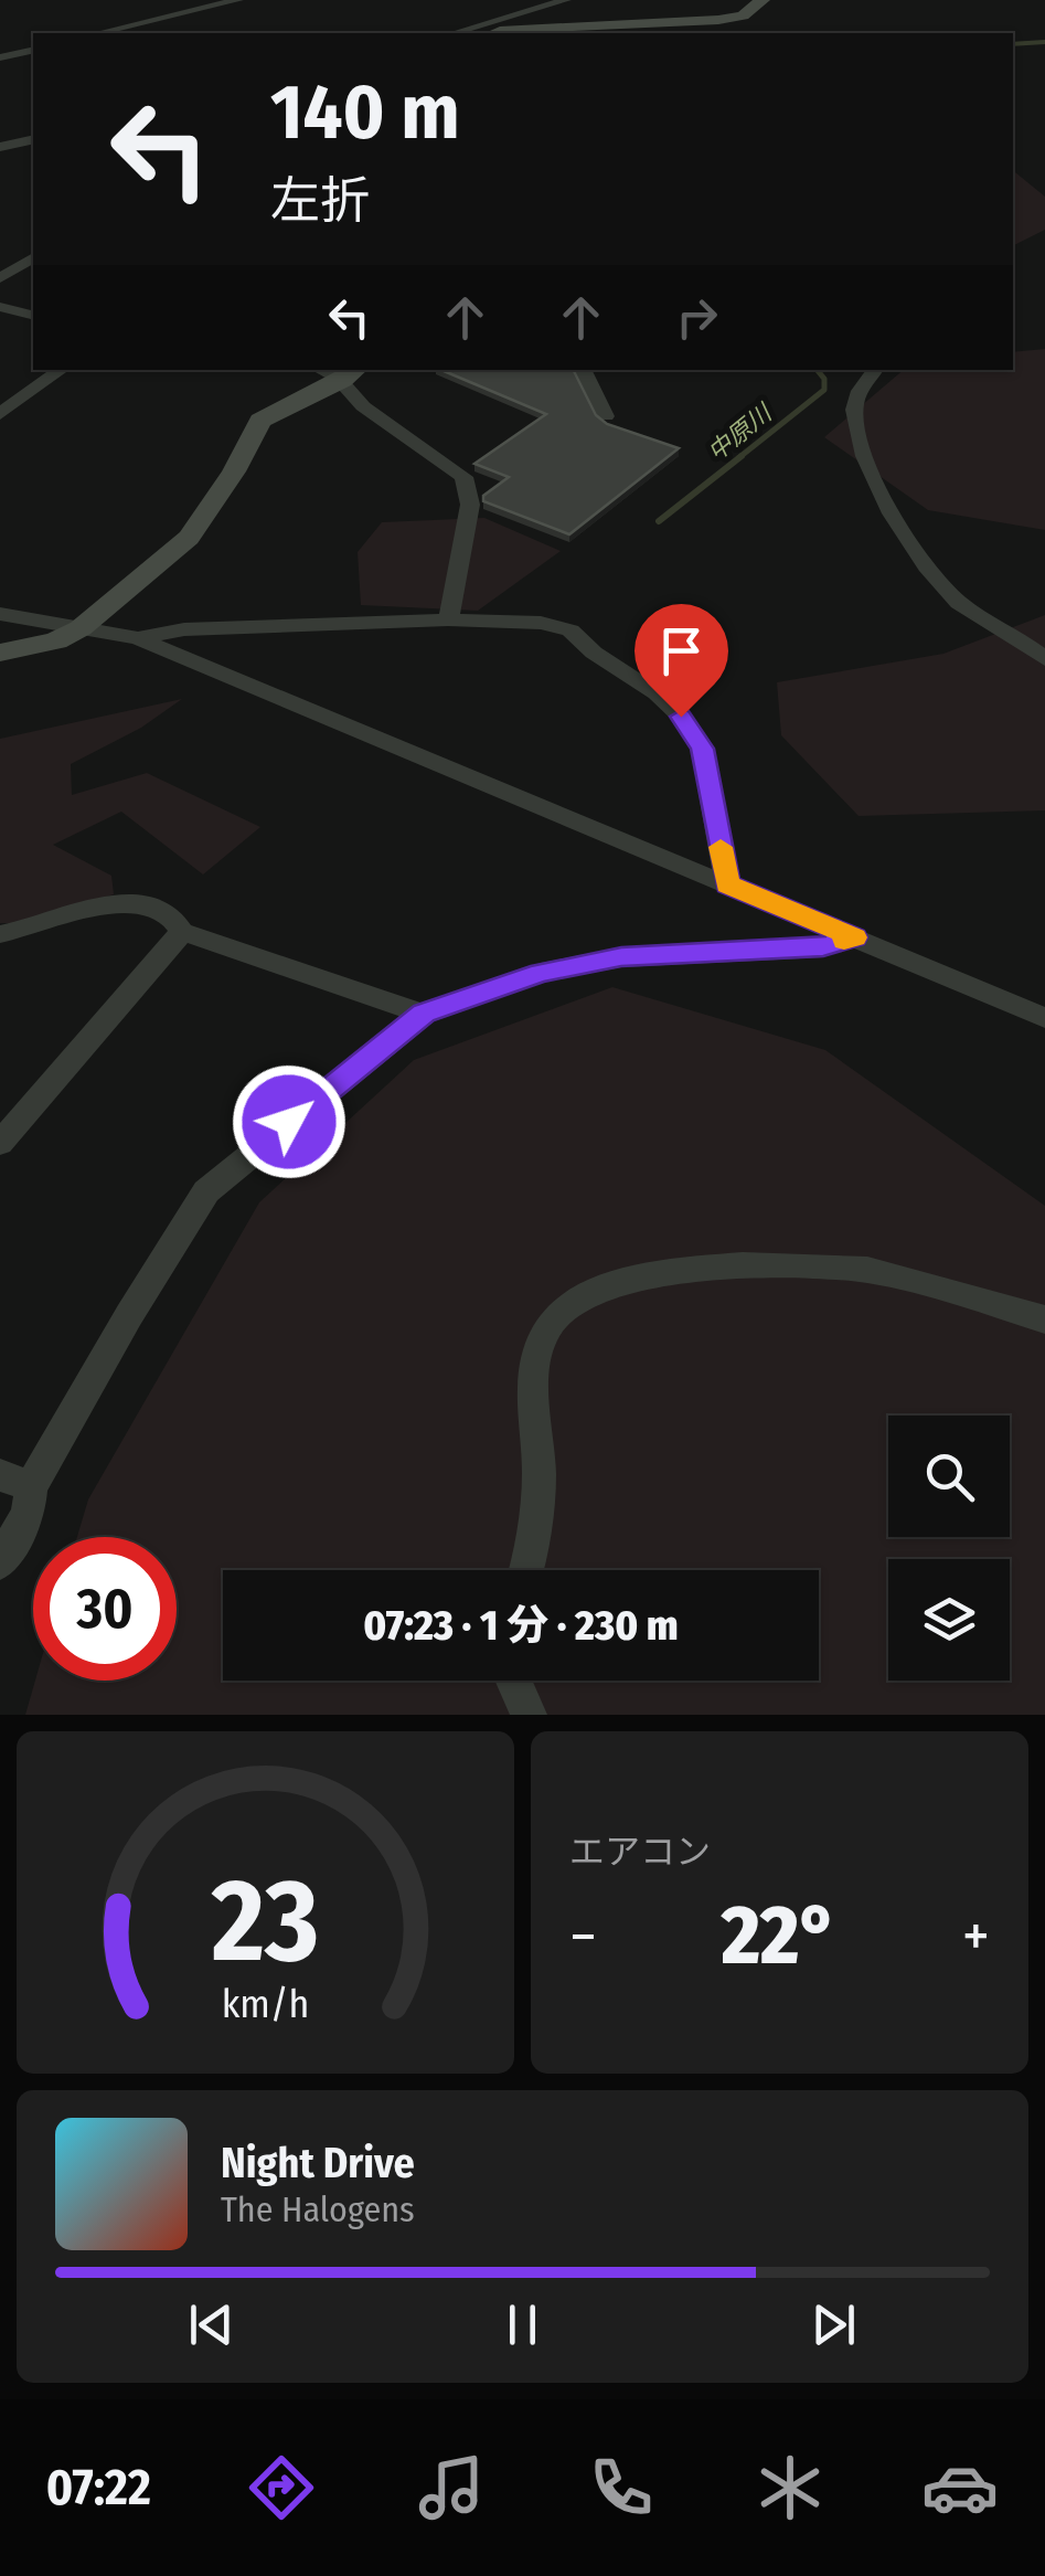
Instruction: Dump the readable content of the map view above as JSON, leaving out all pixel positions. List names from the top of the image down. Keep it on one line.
{"water":["中原川"],"page":{"turn":["140 m","左折"],"limit":"30","trip":"07:23 · 1 分 · 230 m","tile":"エアコン","heat":["−","22°","+"],"song":["Night Drive","The Halogens"],"tabs":"07:22","gauge":["23","km/h"]}}
